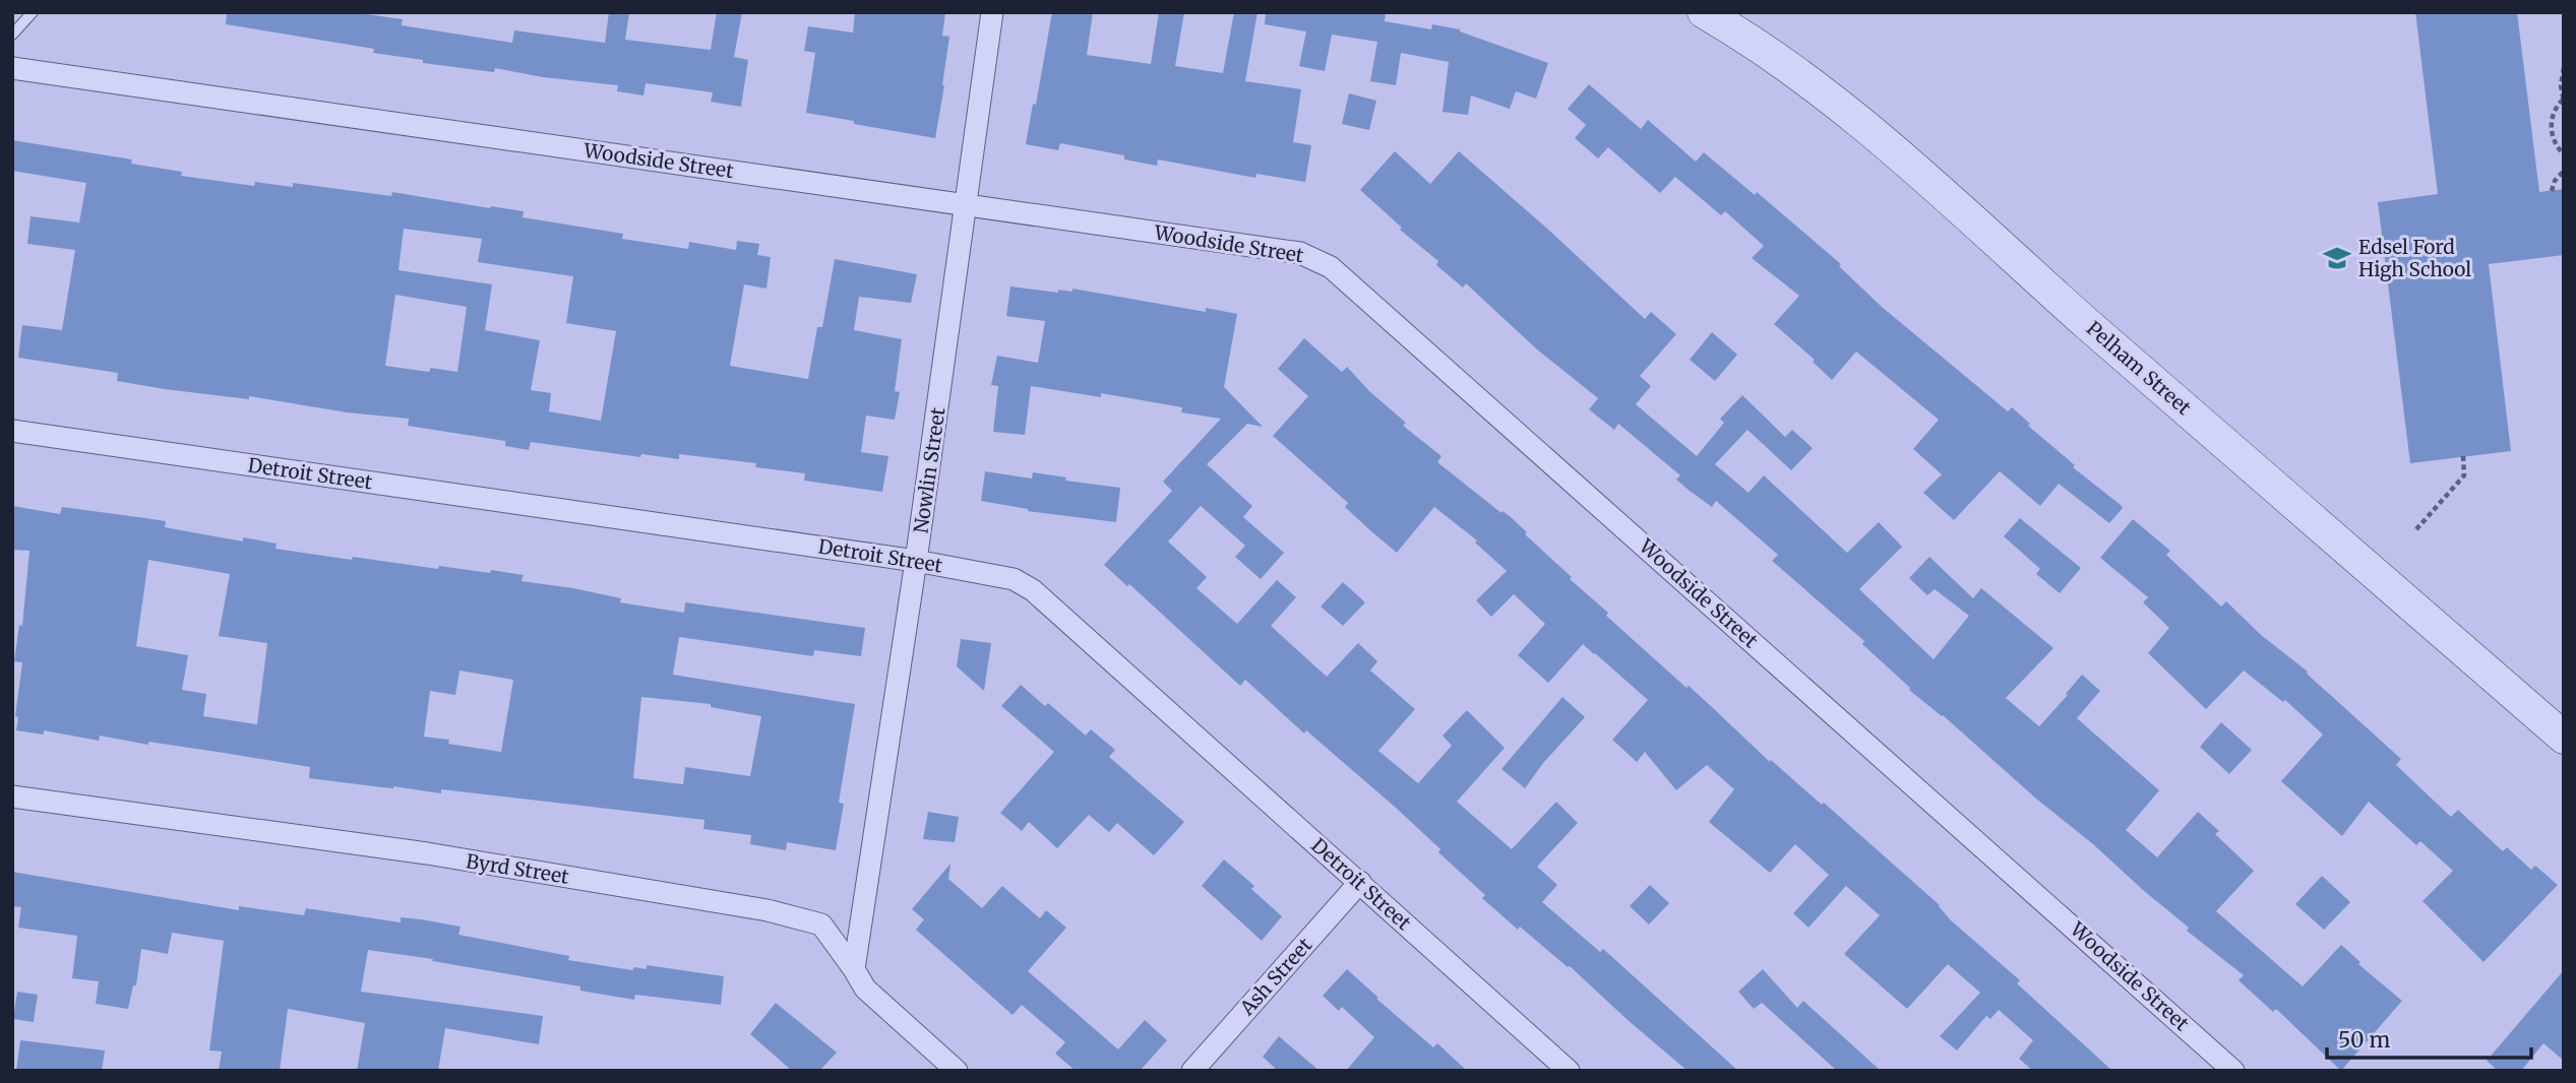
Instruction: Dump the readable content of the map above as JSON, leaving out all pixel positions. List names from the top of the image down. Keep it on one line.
{"streets":{"street":["Woodside Street","Pelham Street","Nowlin Street","Detroit Street","Byrd Street","Ash Street"]},"crossings":[["Woodside Street","Nowlin Street"],["Nowlin Street","Detroit Street"],["Nowlin Street","Byrd Street"],["Detroit Street","Ash Street"]],"places":{"school or university":["Edsel Ford High School"]},"scale_bar":"50 m"}
